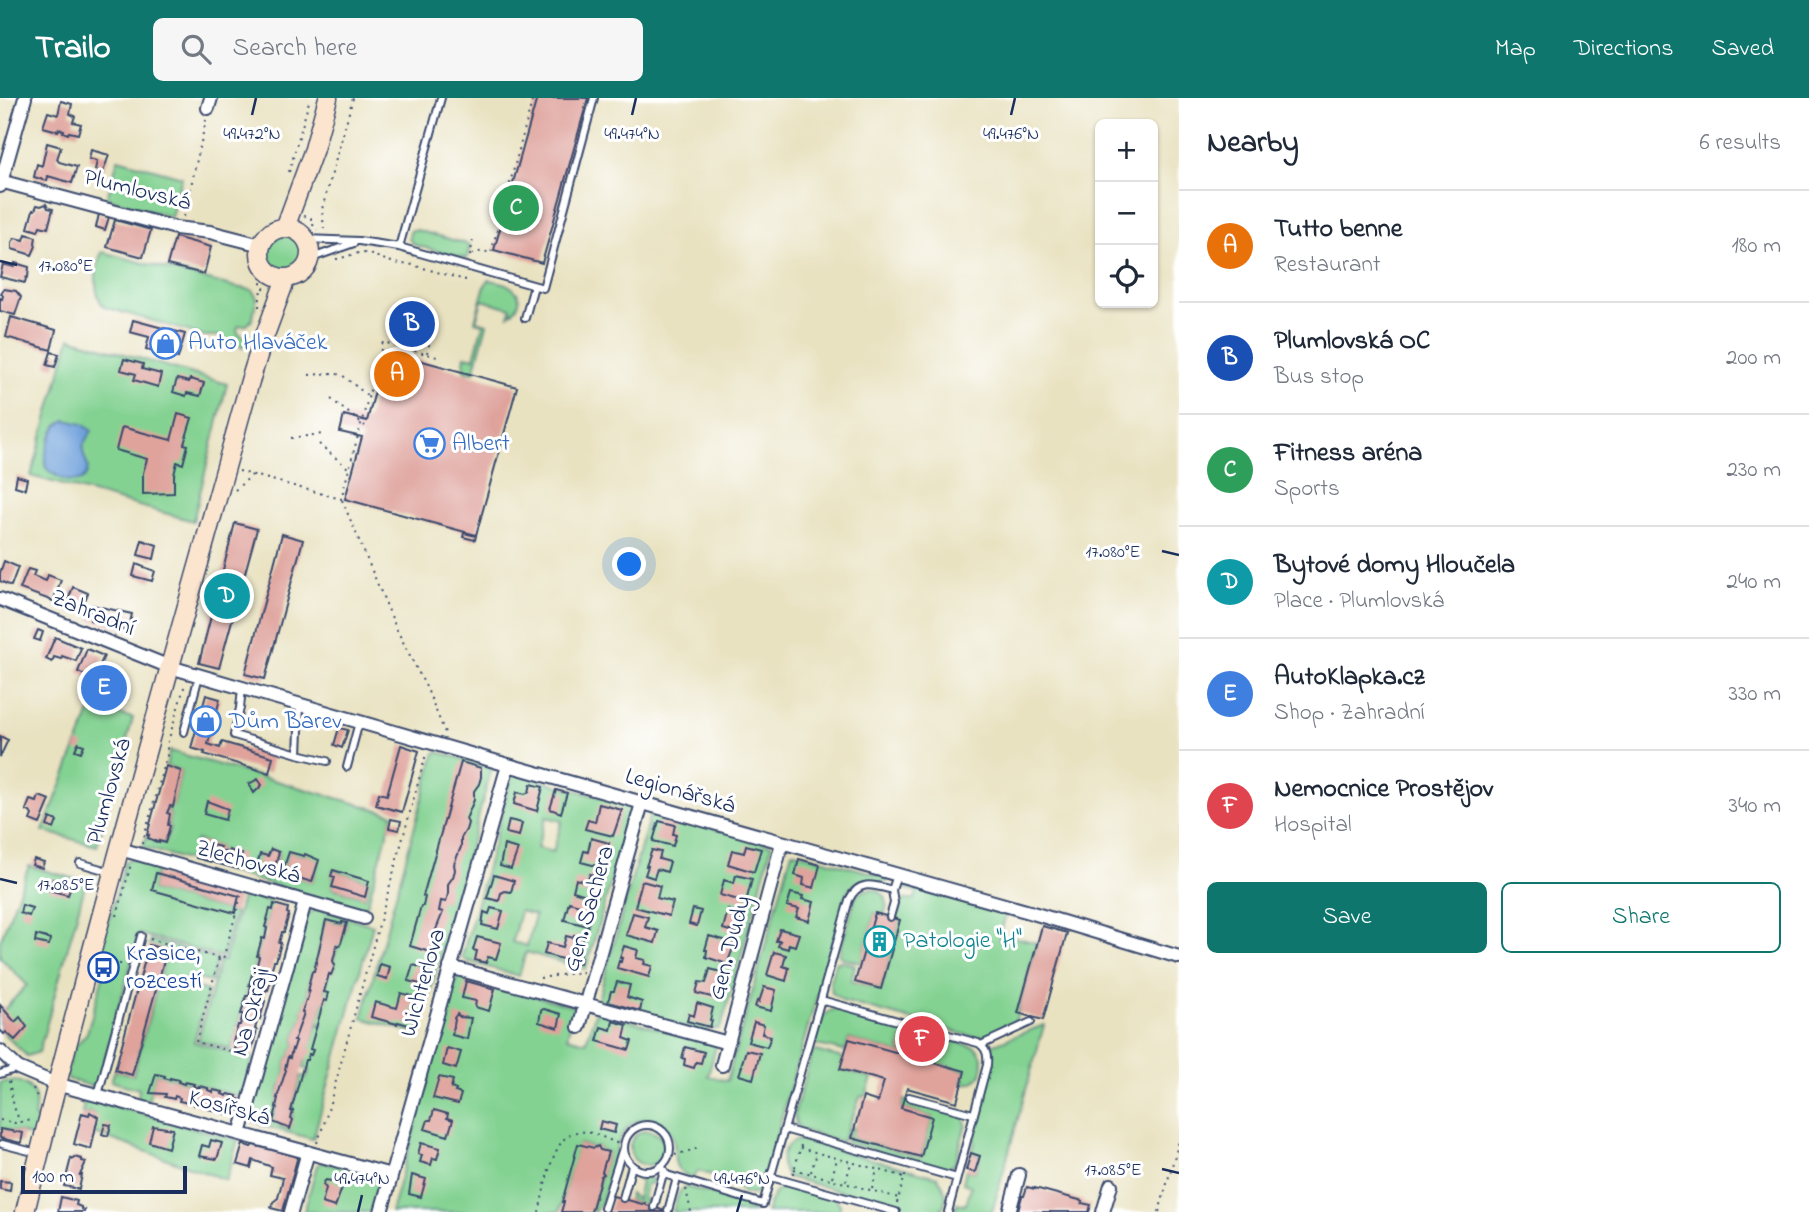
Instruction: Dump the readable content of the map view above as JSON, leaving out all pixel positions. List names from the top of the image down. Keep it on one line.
{"streets":{"main road":["Plumlovská"],"street":["Zahradní","Legionářská","Zlechovská","Gen. Sachera","Gen. Dudy","Wichterlova","Na Okraji","Kosířská"]},"crossings":[["Plumlovská","Zahradní"],["Plumlovská","Legionářská"],["Plumlovská","Zlechovská"],["Plumlovská","Kosířská"],["Zahradní","Legionářská"],["Legionářská","Gen. Sachera"],["Legionářská","Gen. Dudy"],["Legionářská","Wichterlova"],["Zlechovská","Na Okraji"],["Wichterlova","Kosířská"],["Na Okraji","Kosířská"]],"places":{"shop":["Auto Hlaváček","Dům Barev"],"supermarket":["Albert"],"building":["Patologie \"H\""],"bus stop":["Krasice, rozcestí"]},"scale_bar":"100 m","page":{"header":"Trailo","search":"Search here","nav":["Map","Directions","Saved"],"heading":["Nearby","6 results"],"map_buttons":["+","−"],"pins":["C","B","A","D","E","F"],"list":[{"mark":"A","name":"Tutto benne","note":"Restaurant","value":"180 m"},{"mark":"B","name":"Plumlovská OC","note":"Bus stop","value":"200 m"},{"mark":"C","name":"Fitness aréna","note":"Sports","value":"230 m"},{"mark":"D","name":"Bytové domy Hloučela","note":"Place · Plumlovská","value":"240 m"},{"mark":"E","name":"AutoKlapka.cz","note":"Shop · Zahradní","value":"330 m"},{"mark":"F","name":"Nemocnice Prostějov","note":"Hospital","value":"340 m"}],"buttons":["Save","Share"],"scale":"100 m"},"coordinates":["49.472°N","49.474°N","49.476°N","17.080°E","17.085°E"]}
